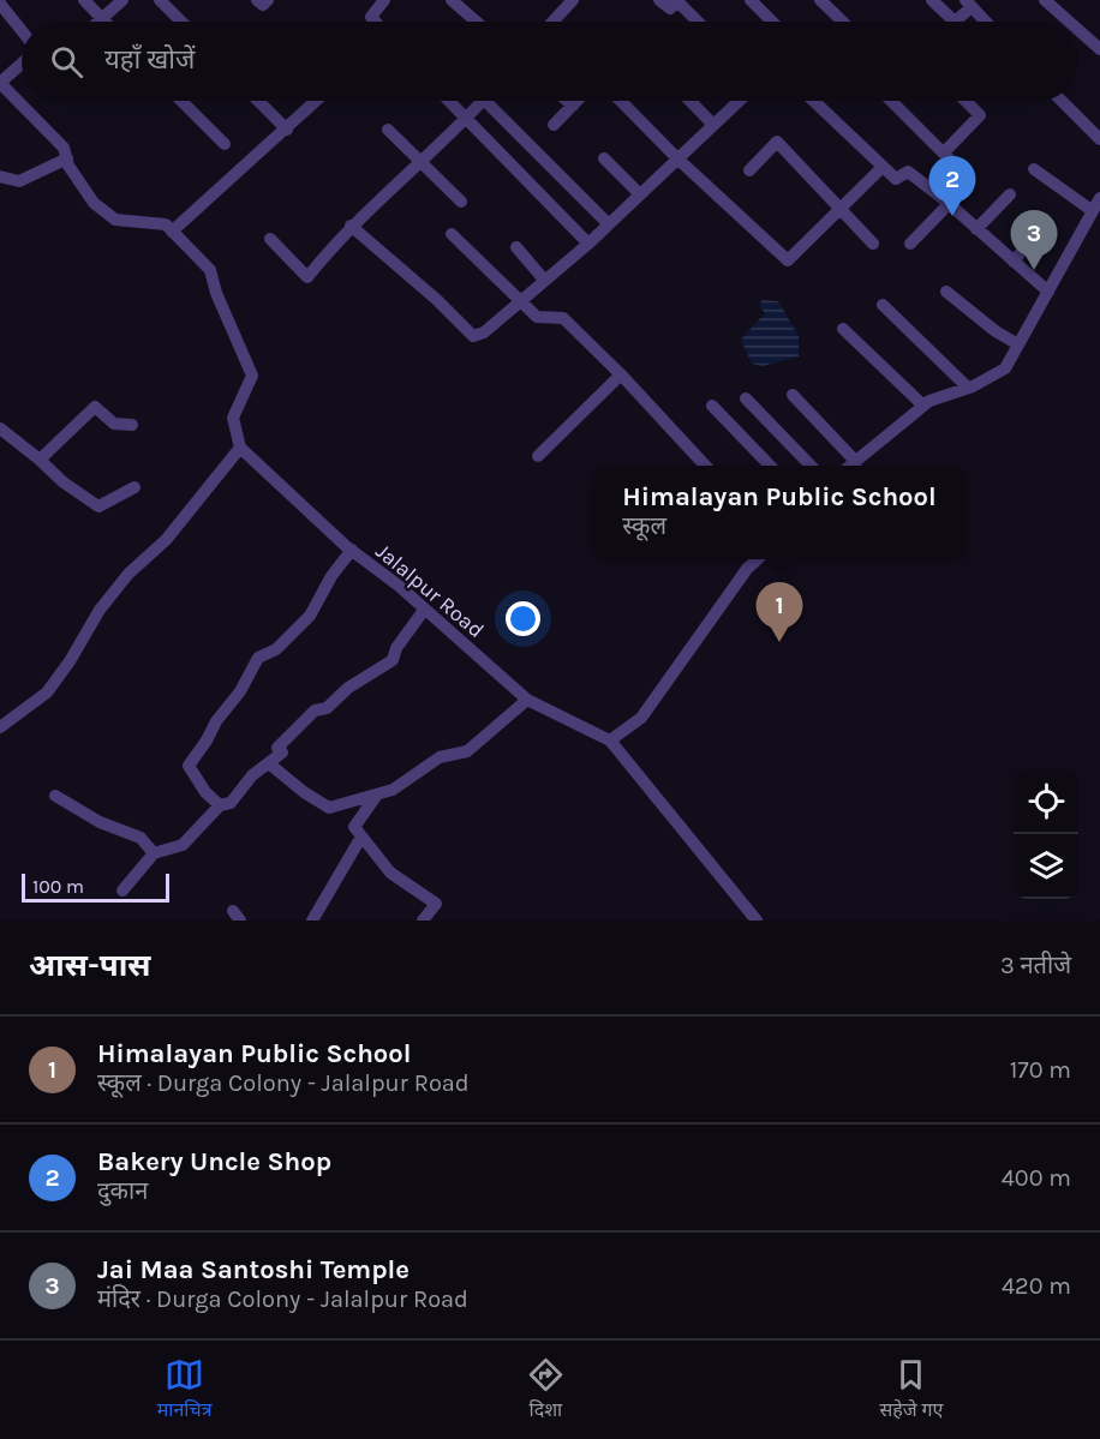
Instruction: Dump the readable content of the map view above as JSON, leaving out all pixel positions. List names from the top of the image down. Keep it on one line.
{"streets":{"street":["Jalalpur Road"]},"scale_bar":"100 m","page":{"search":"यहाँ खोजें","pins":["2","3","1"],"popup":["Himalayan Public School","स्कूल"],"scale":"100 m","heading":["आस-पास","3 नतीजे"],"list":[{"mark":"1","name":"Himalayan Public School","note":"स्कूल · Durga Colony - Jalalpur Road","value":"170 m"},{"mark":"2","name":"Bakery Uncle Shop","note":"दुकान","value":"400 m"},{"mark":"3","name":"Jai Maa Santoshi Temple","note":"मंदिर · Durga Colony - Jalalpur Road","value":"420 m"}],"nav":["मानचित्र","दिशा","सहेजे गए"]}}
